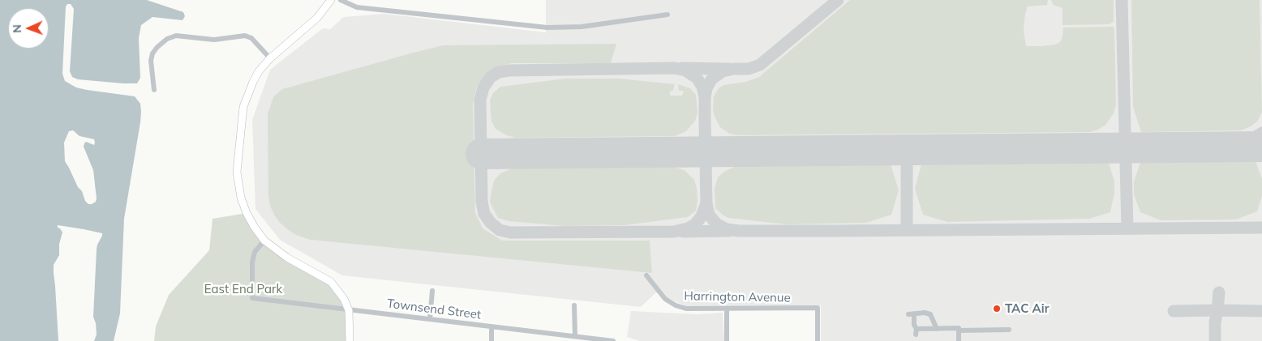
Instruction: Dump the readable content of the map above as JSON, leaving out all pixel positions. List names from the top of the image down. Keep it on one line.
{"streets":{"street":["Harrington Avenue","Townsend Street"]},"parks":["East End Park"],"places":["TAC Air"],"north":"left"}
